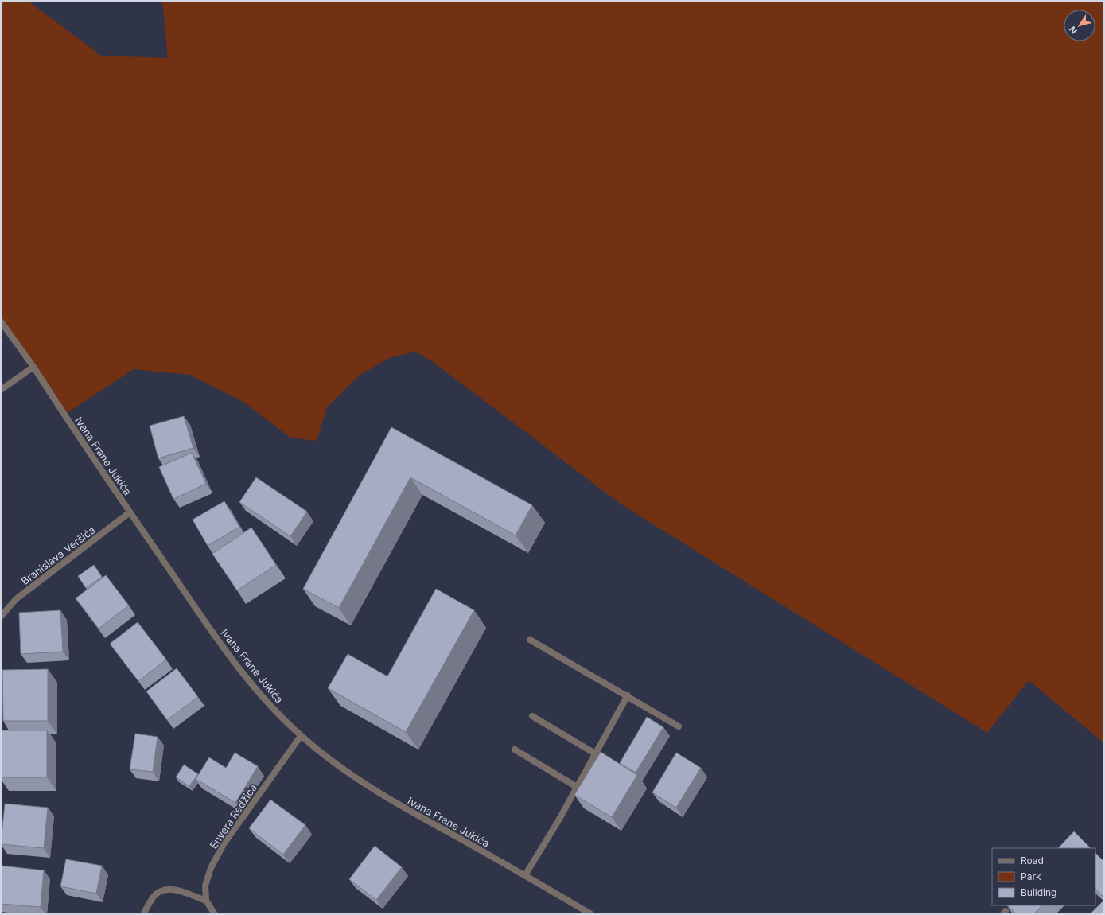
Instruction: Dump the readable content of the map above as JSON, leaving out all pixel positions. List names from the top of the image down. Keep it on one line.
{"streets":{"street":["Ivana Frane Jukića","Branislava Veršića","Envera Redžića"]},"crossings":[["Ivana Frane Jukića","Branislava Veršića"],["Ivana Frane Jukića","Envera Redžića"]],"legend":["Road","Park","Building"],"north":"bottom left"}
